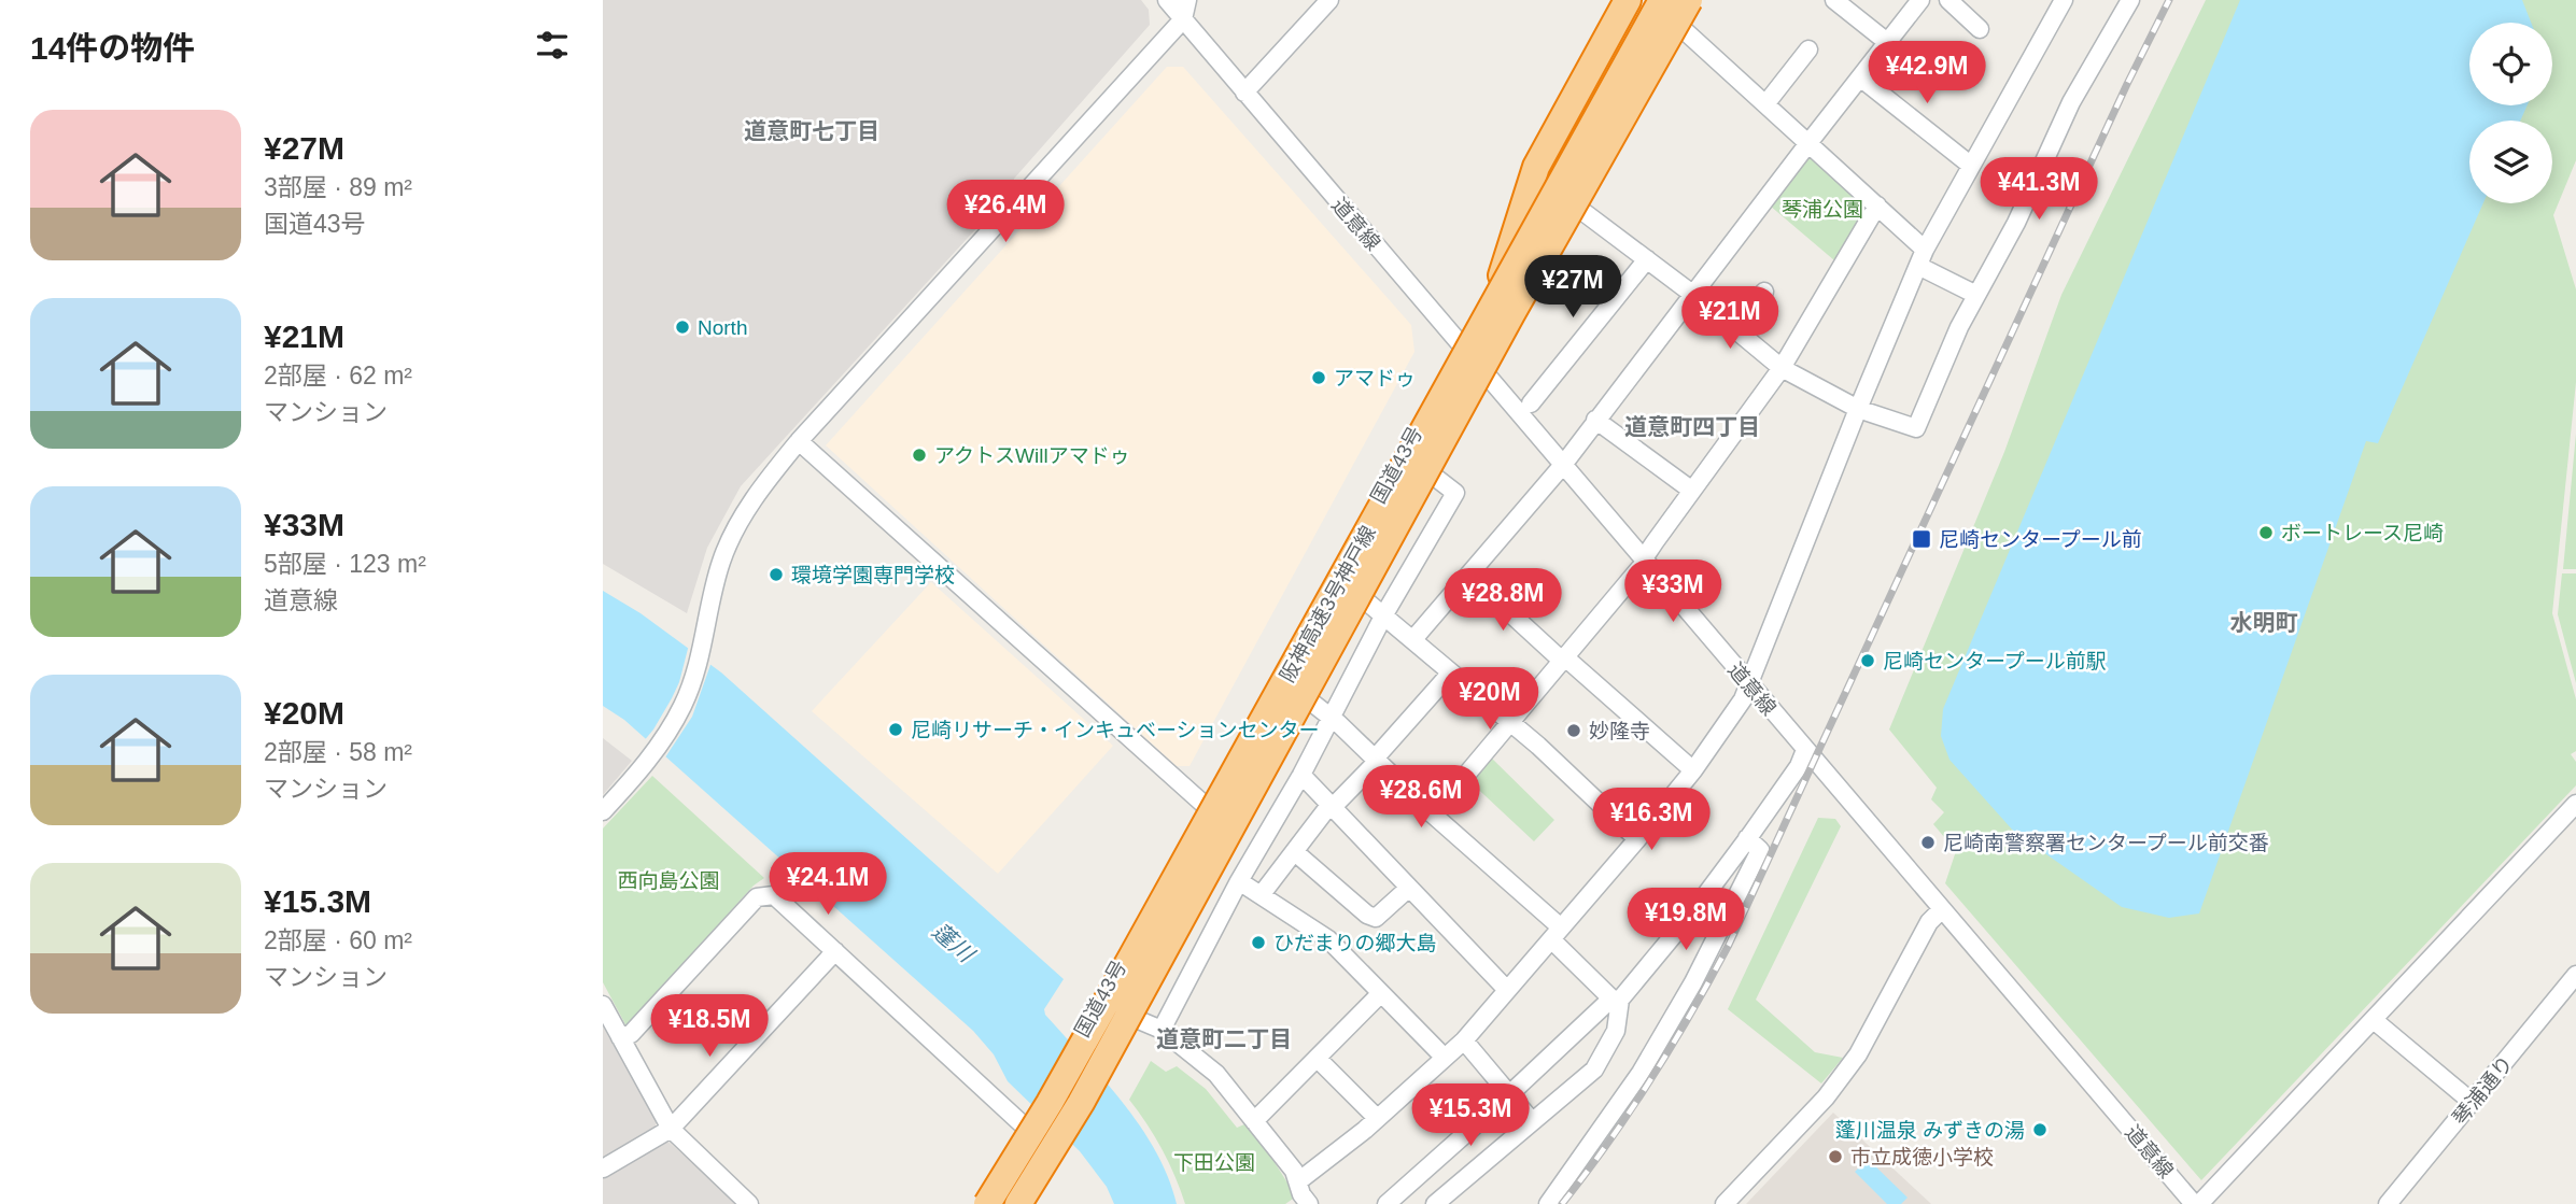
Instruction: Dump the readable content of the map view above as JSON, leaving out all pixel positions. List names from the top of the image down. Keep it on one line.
{"streets":{"highway":["国道43号","阪神高速3号神戸線"],"street":["道意線","琴浦通り"]},"crossings":[["道意線","国道43号"]],"districts":["道意町七丁目","道意町四丁目","水明町","道意町二丁目"],"water":["蓬川"],"parks":["琴浦公園","西向島公園","下田公園"],"places":{"other":["North","アマドゥ","アクトスWillアマドゥ","ボートレース尼崎","環境学園専門学校","尼崎センタープール前駅","尼崎リサーチ・インキュベーションセンター","妙隆寺","尼崎南警察署センタープール前交番","ひだまりの郷大島","蓬川温泉 みずきの湯","市立成徳小学校"],"transit":["尼崎センタープール前"]},"page":{"heading":"14件の物件","price":["¥42.9M","¥41.3M","¥26.4M","¥27M","¥21M","¥33M","¥28.8M","¥20M","¥28.6M","¥16.3M","¥24.1M","¥19.8M","¥18.5M","¥15.3M"],"list":[{"name":"¥27M","note":"3部屋 · 89 m² · 国道43号"},{"name":"¥21M","note":"2部屋 · 62 m² · マンション"},{"name":"¥33M","note":"5部屋 · 123 m² · 道意線"},{"name":"¥20M","note":"2部屋 · 58 m² · マンション"},{"name":"¥15.3M","note":"2部屋 · 60 m² · マンション"}]}}
